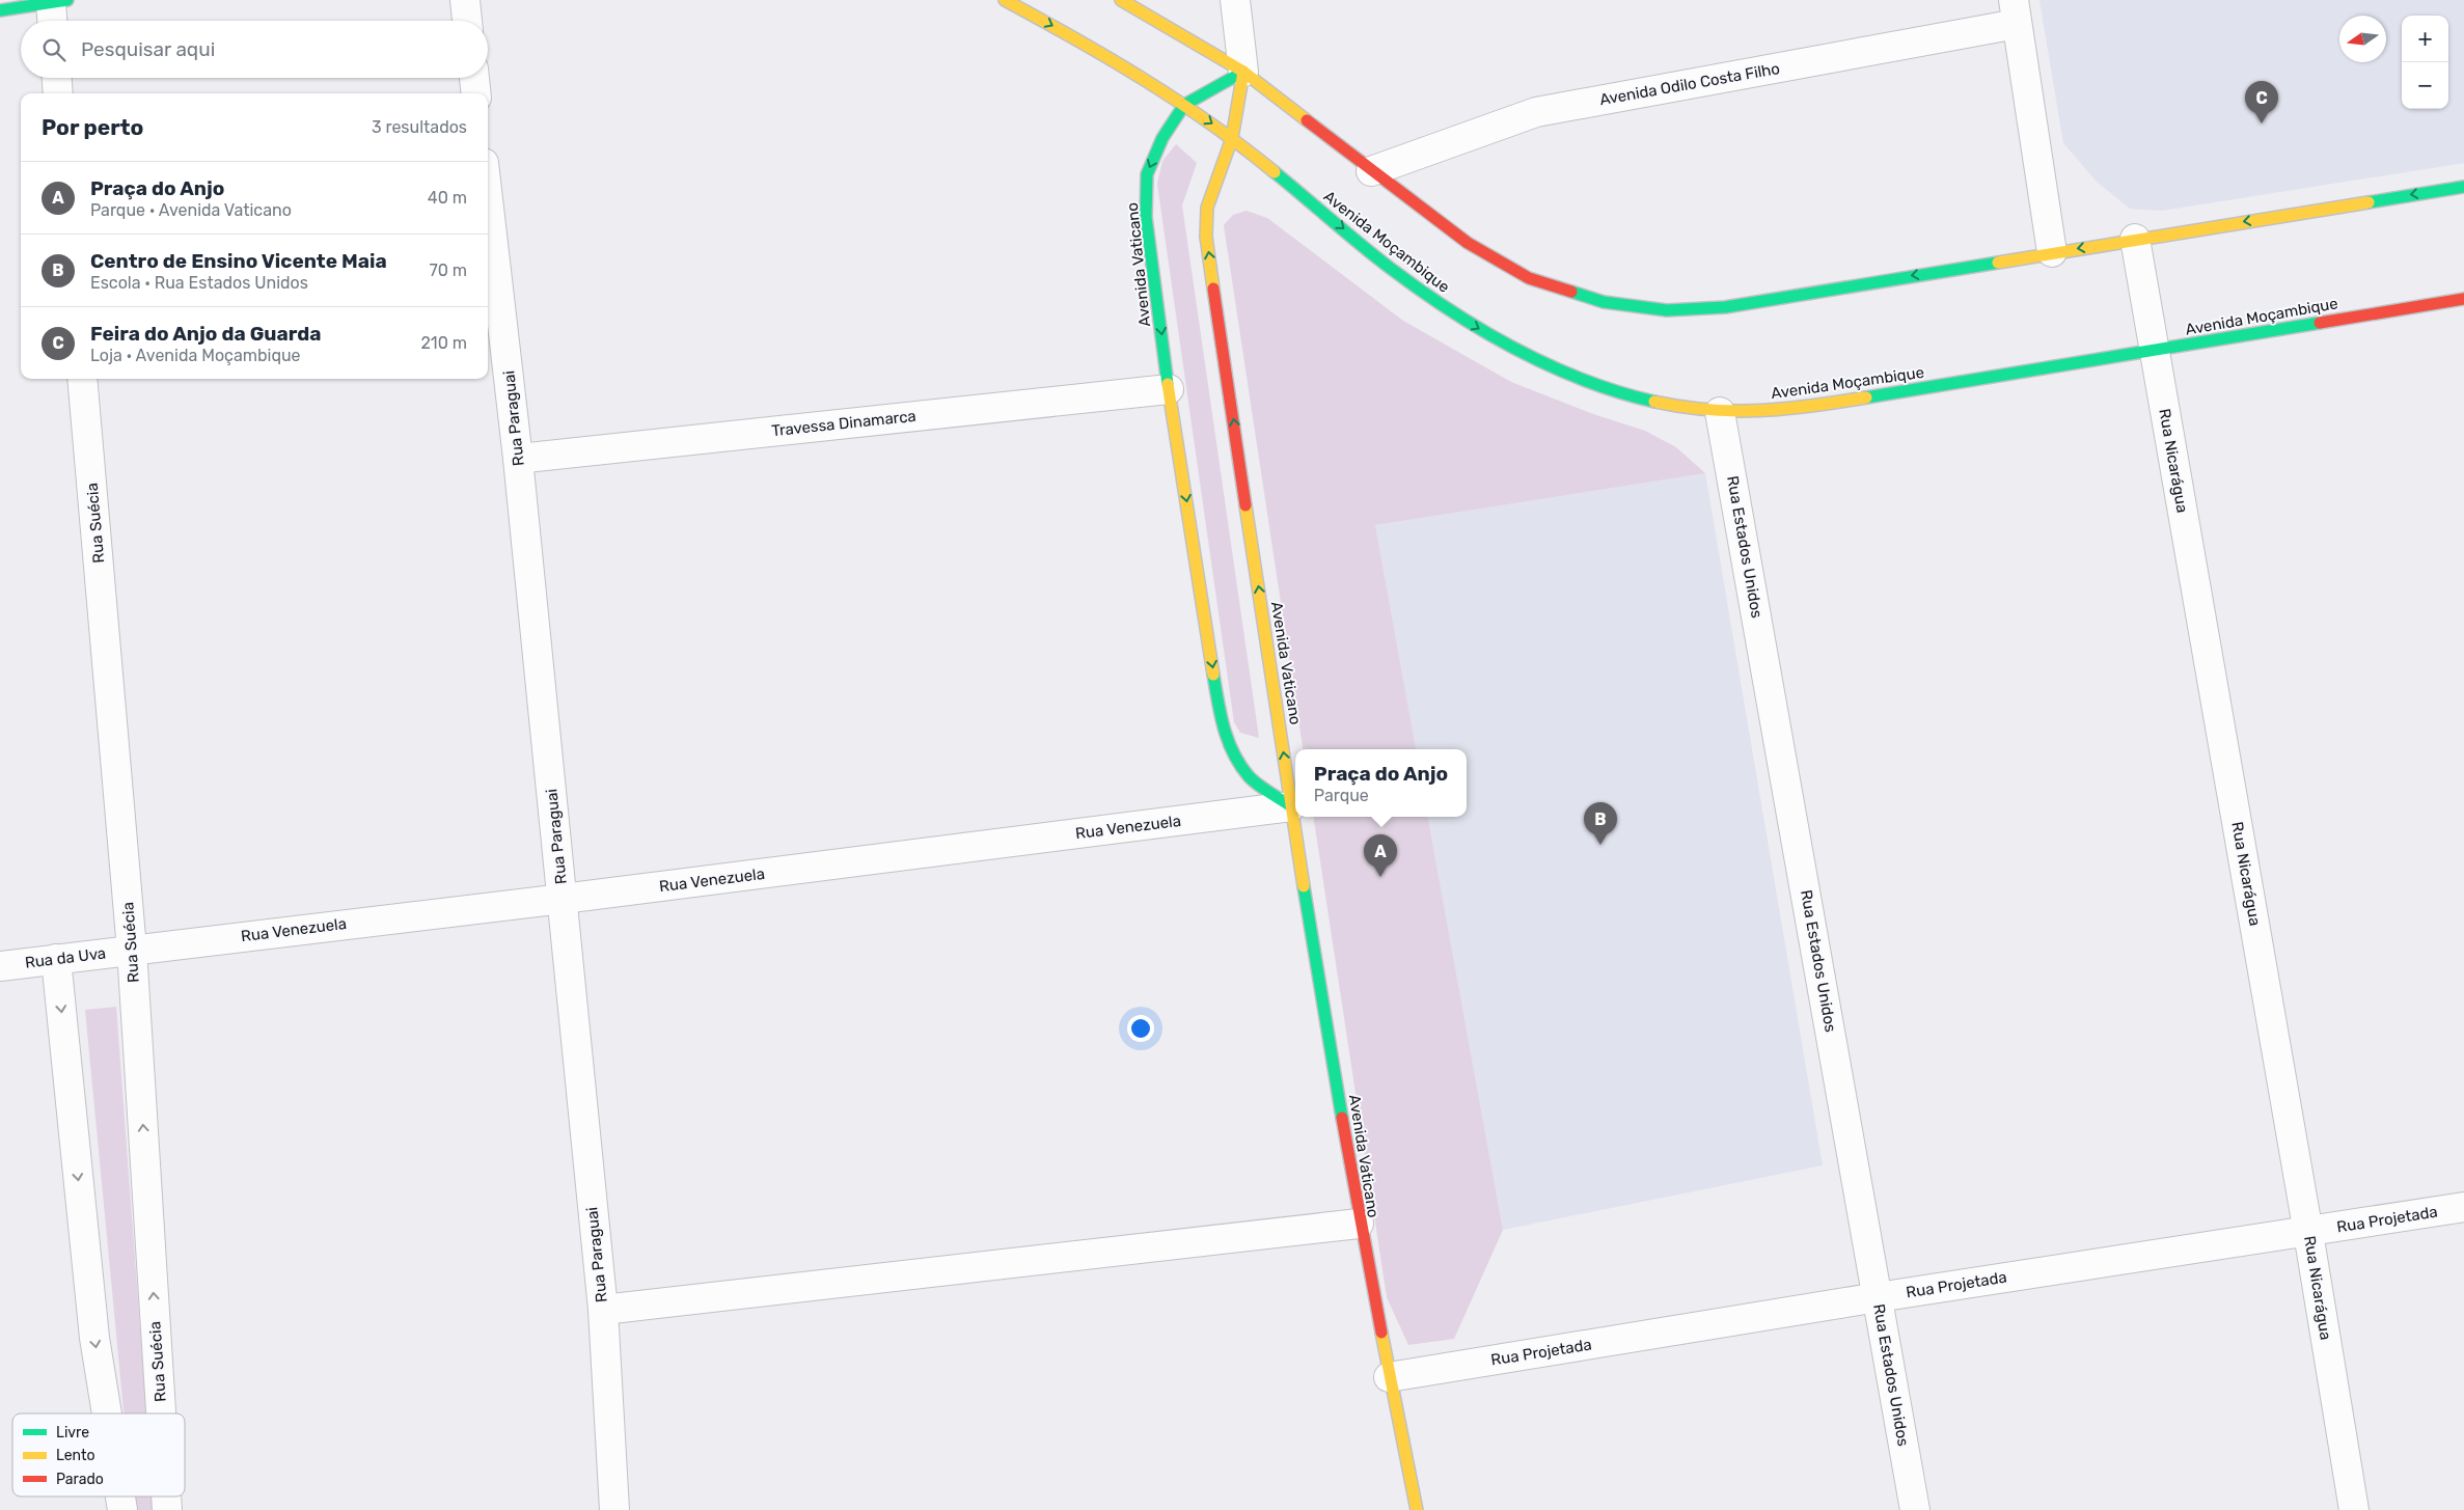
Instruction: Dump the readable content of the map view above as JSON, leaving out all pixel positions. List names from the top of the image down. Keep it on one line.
{"streets":{"main road":["Avenida Moçambique","Avenida Vaticano"],"street":["Avenida Odilo Costa Filho","Rua Paraguai","Travessa Dinamarca","Rua Nicarágua","Rua Suécia","Rua Estados Unidos","Rua Venezuela","Rua da Uva","Rua Projetada"]},"crossings":[["Avenida Moçambique","Avenida Vaticano"],["Avenida Moçambique","Rua Nicarágua"],["Avenida Moçambique","Rua Estados Unidos"],["Avenida Vaticano","Travessa Dinamarca"],["Avenida Vaticano","Rua Venezuela"],["Avenida Vaticano","Rua Projetada"],["Rua Paraguai","Travessa Dinamarca"],["Rua Paraguai","Rua Venezuela"],["Rua Nicarágua","Rua Projetada"],["Rua Suécia","Rua Venezuela"],["Rua Suécia","Rua da Uva"],["Rua Estados Unidos","Rua Projetada"],["Rua Venezuela","Rua da Uva"]],"legend":["Livre","Lento","Parado"],"north":"left","page":{"map_buttons":["+","−"],"search":"Pesquisar aqui","pins":["C","B","A"],"heading":["Por perto","3 resultados"],"list":[{"mark":"A","name":"Praça do Anjo","note":"Parque · Avenida Vaticano","value":"40 m"},{"mark":"B","name":"Centro de Ensino Vicente Maia","note":"Escola · Rua Estados Unidos","value":"70 m"},{"mark":"C","name":"Feira do Anjo da Guarda","note":"Loja · Avenida Moçambique","value":"210 m"}],"popup":["Praça do Anjo","Parque"]}}
